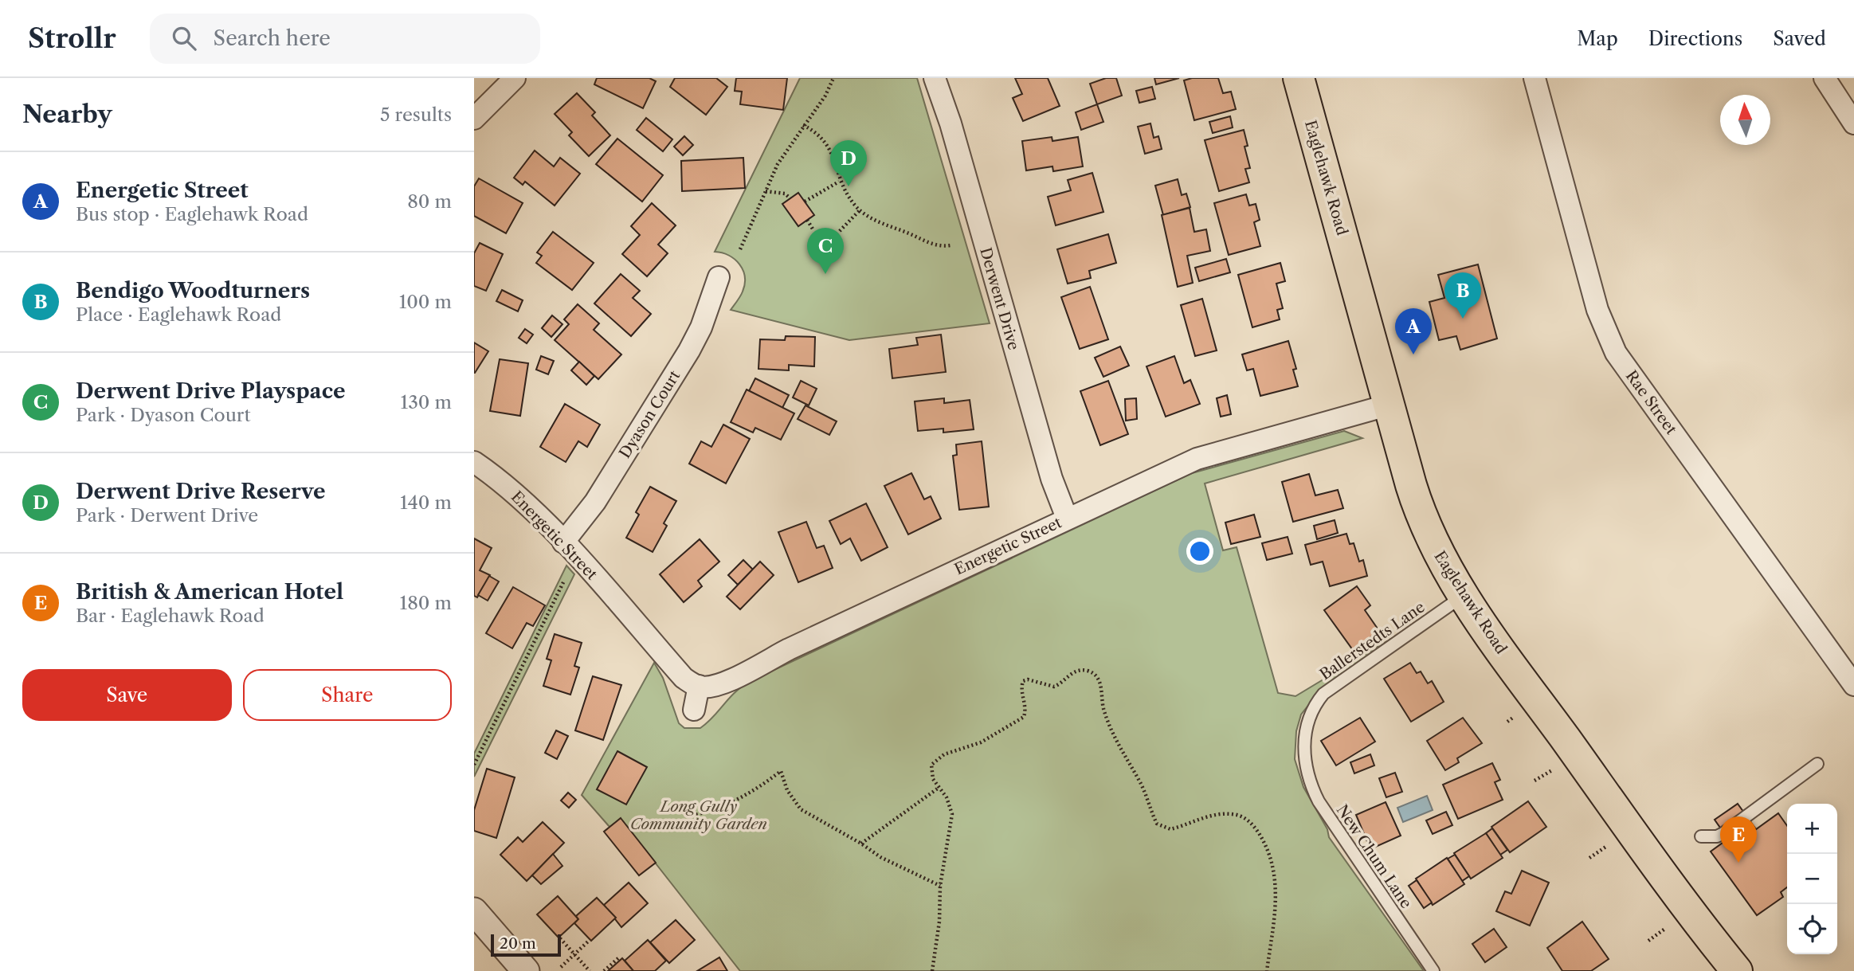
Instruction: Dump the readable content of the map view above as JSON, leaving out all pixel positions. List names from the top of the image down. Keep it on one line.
{"streets":{"main road":["Eaglehawk Road"],"street":["Derwent Drive","Rae Street","Dyason Court","Energetic Street"],"lane":["Ballerstedts Lane","New Chum Lane"]},"crossings":[["Eaglehawk Road","Energetic Street"],["Eaglehawk Road","Ballerstedts Lane"],["Derwent Drive","Energetic Street"],["Dyason Court","Energetic Street"],["Ballerstedts Lane","New Chum Lane"]],"parks":["Long Gully Community Garden"],"scale_bar":"20 m","north":"top","page":{"header":"Strollr","search":"Search here","nav":["Map","Directions","Saved"],"heading":["Nearby","5 results"],"pins":["D","C","B","A","E"],"list":[{"mark":"A","name":"Energetic Street","note":"Bus stop · Eaglehawk Road","value":"80 m"},{"mark":"B","name":"Bendigo Woodturners","note":"Place · Eaglehawk Road","value":"100 m"},{"mark":"C","name":"Derwent Drive Playspace","note":"Park · Dyason Court","value":"130 m"},{"mark":"D","name":"Derwent Drive Reserve","note":"Park · Derwent Drive","value":"140 m"},{"mark":"E","name":"British & American Hotel","note":"Bar · Eaglehawk Road","value":"180 m"}],"buttons":["Save","Share"],"map_buttons":["+","−"],"scale":"20 m"}}
